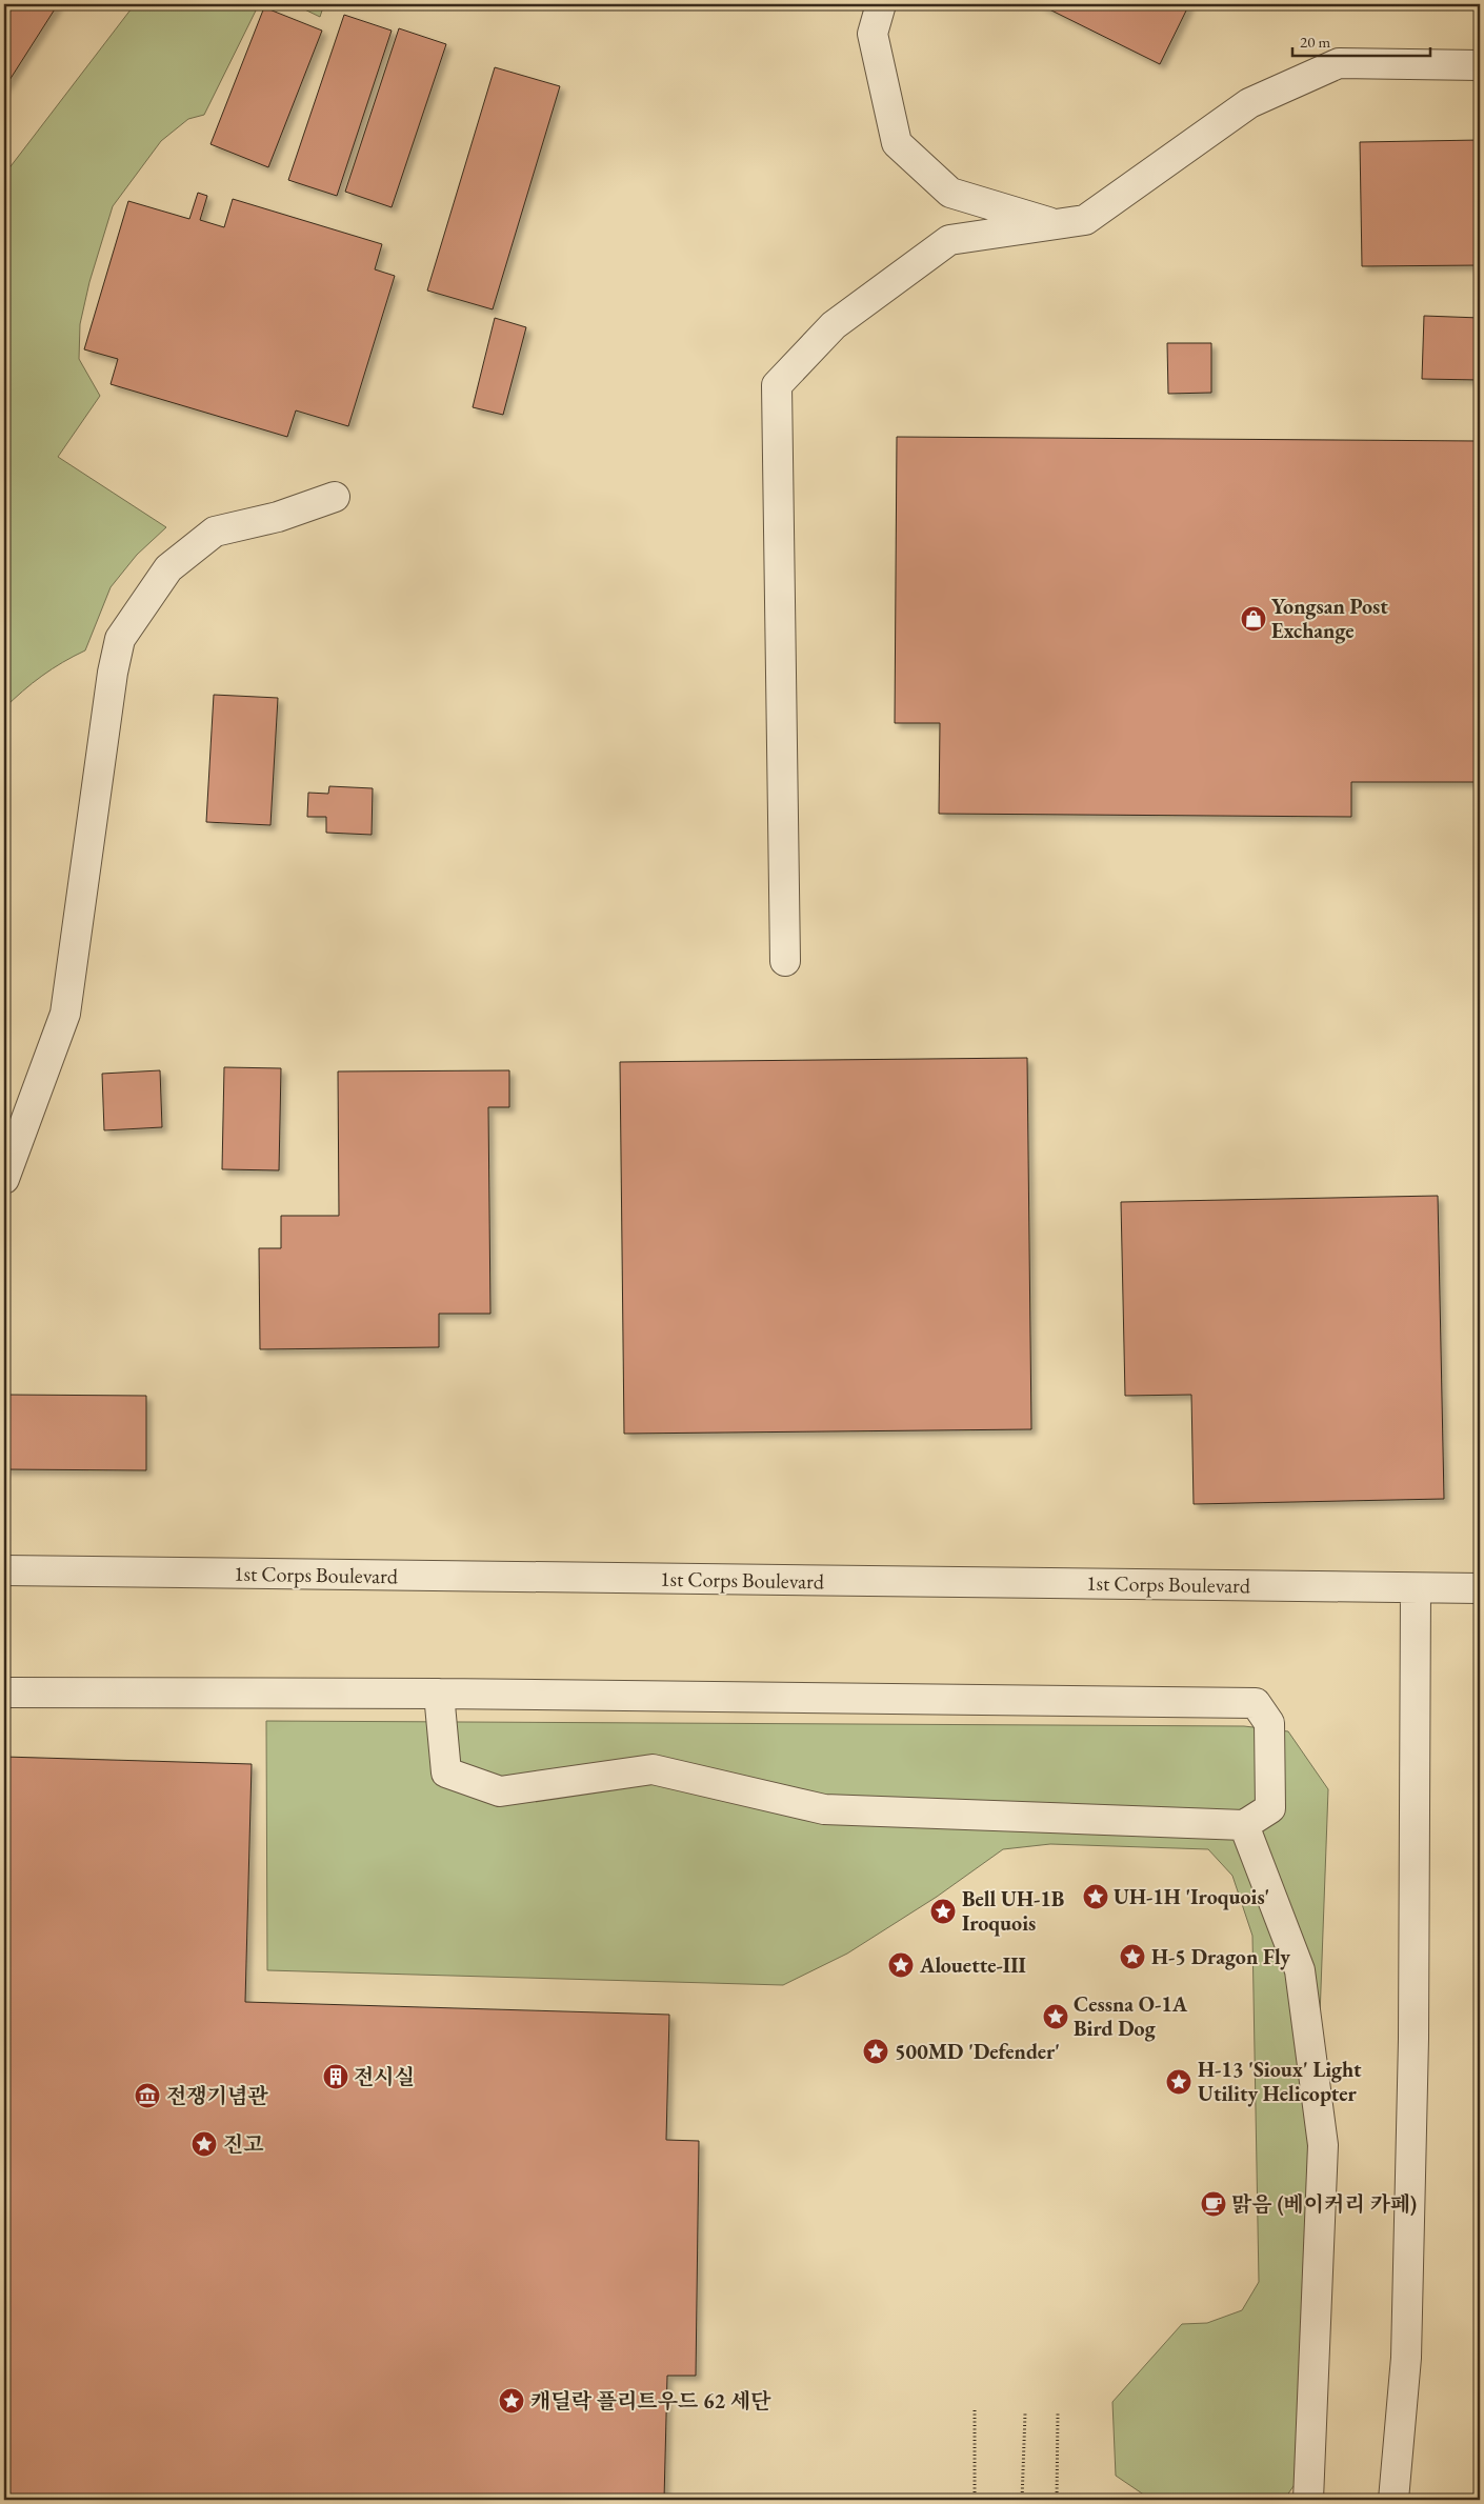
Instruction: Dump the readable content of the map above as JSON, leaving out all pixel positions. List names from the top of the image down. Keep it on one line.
{"streets":{"lane":["1st Corps Boulevard"]},"places":{"shop":["Yongsan Post Exchange"],"place":["UH-1H 'Iroquois'","Bell UH-1B Iroquois","H-5 Dragon Fly","Alouette-III","Cessna O-1A Bird Dog","500MD 'Defender'","H-13 'Sioux' Light Utility Helicopter","진고","캐딜락 플리트우드 62 세단"],"building":["전시실"],"museum":["전쟁기념관"],"cafe":["맑음 (베이커리 카페)"]},"scale_bar":"20 m"}
